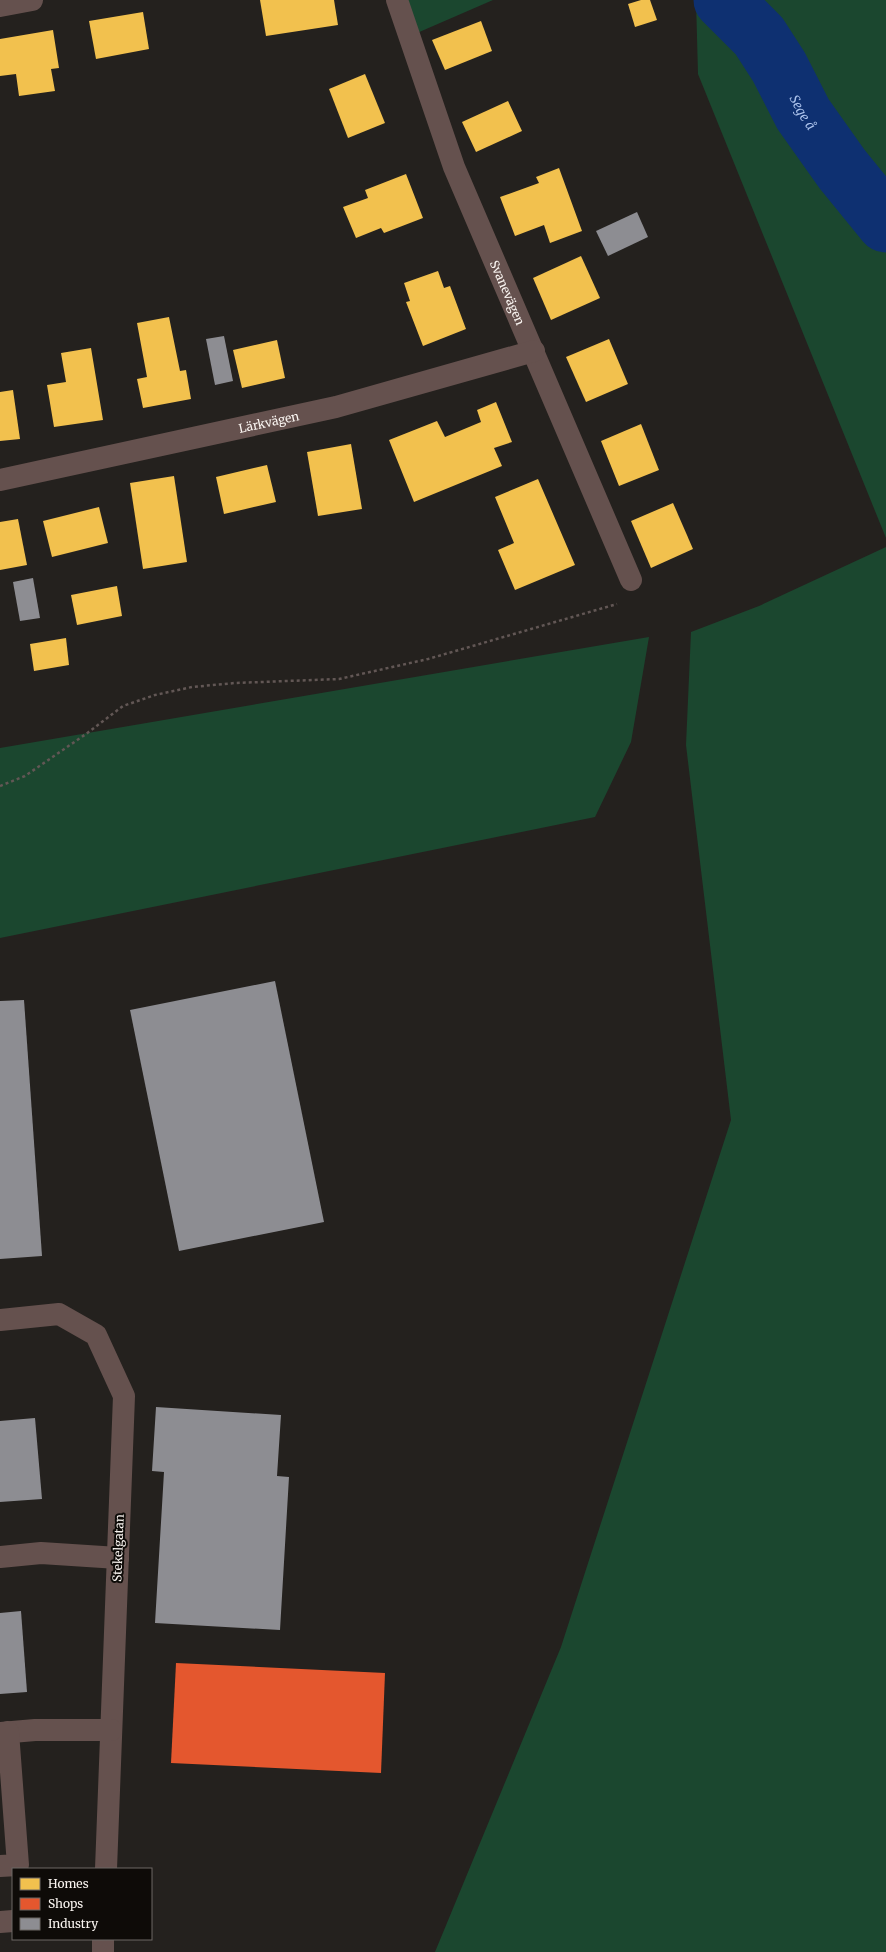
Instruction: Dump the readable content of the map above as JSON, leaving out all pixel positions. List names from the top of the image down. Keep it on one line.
{"streets":{"street":["Svanevägen","Lärkvägen","Stekelgatan"]},"crossings":[["Svanevägen","Lärkvägen"]],"water":["Sege å"],"legend":["Homes","Shops","Industry"]}
